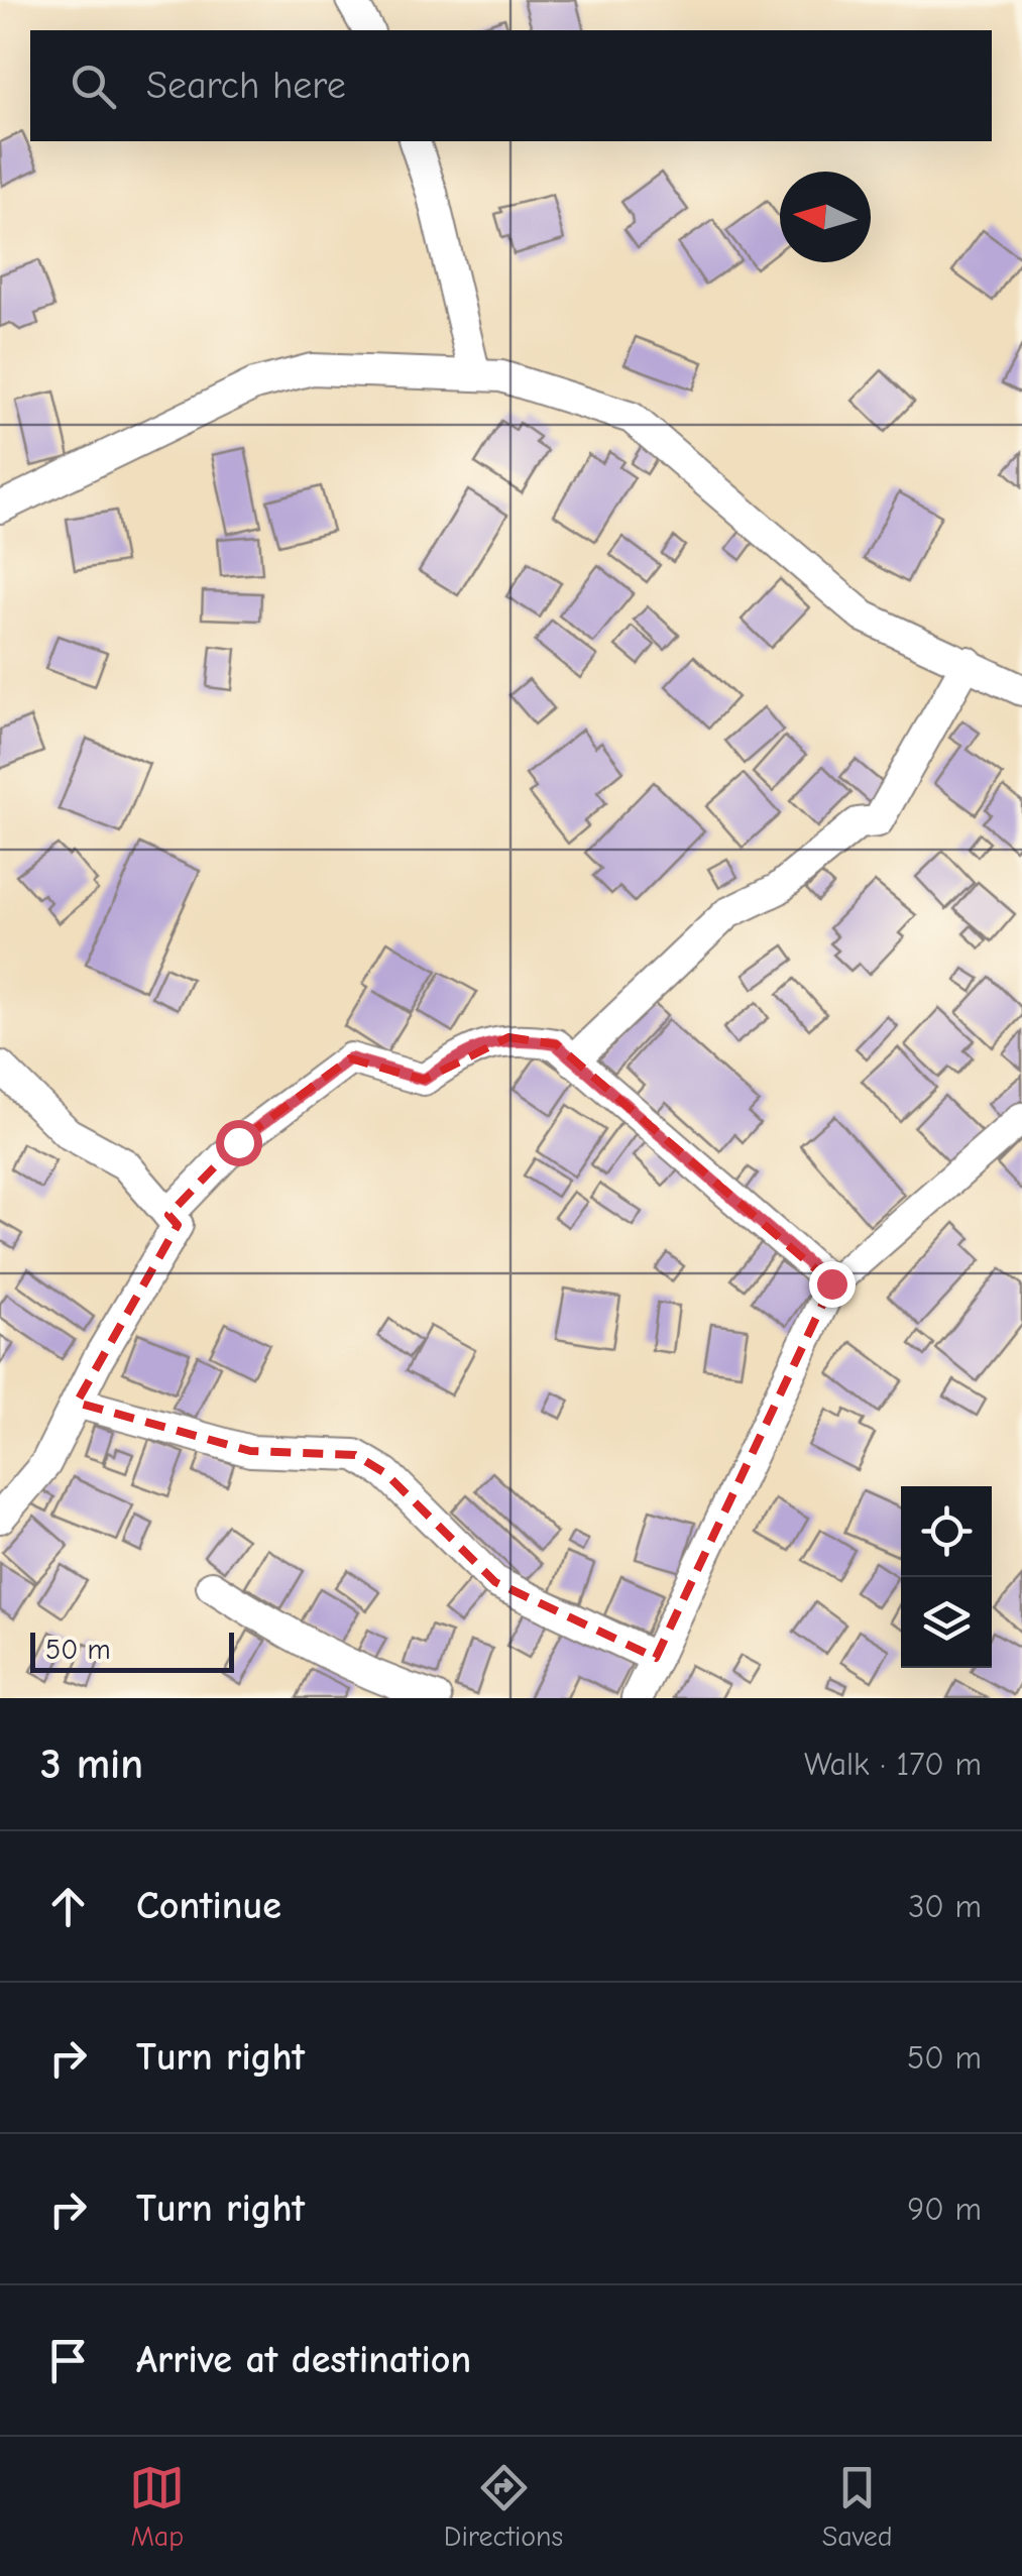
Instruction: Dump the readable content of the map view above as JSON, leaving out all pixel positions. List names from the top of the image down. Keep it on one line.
{"scale_bar":"50 m","north":"left","page":{"search":"Search here","scale":"50 m","heading":["3 min","Walk · 170 m"],"list":[["Continue","30 m"],["Turn right","50 m"],["Turn right","90 m"],"Arrive at destination"],"nav":["Map","Directions","Saved"]}}
